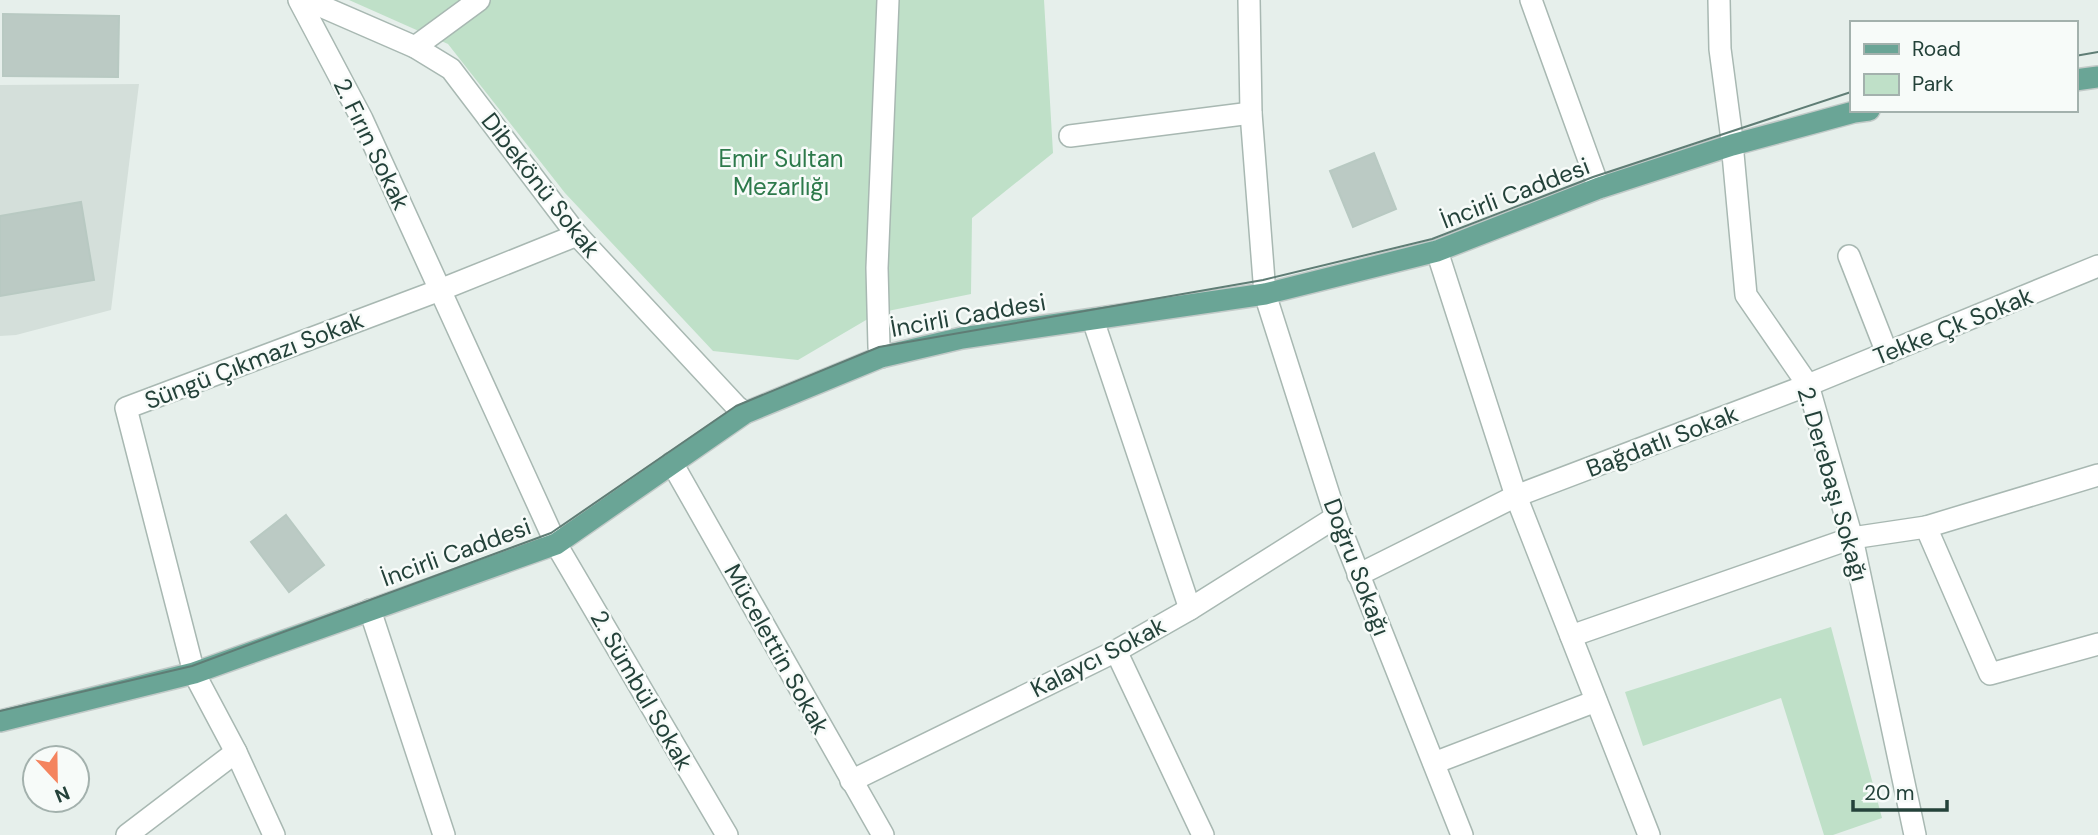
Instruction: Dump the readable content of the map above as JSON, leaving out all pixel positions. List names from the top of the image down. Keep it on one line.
{"streets":{"main road":["İncirli Caddesi"],"street":["2. Fırın Sokak","Dibekönü Sokak","Tekke Çk Sokak","Süngü Çıkmazı Sokak","Bağdatlı Sokak","2. Derebaşı Sokağı","Doğru Sokağı","Mücelettin Sokak","Kalaycı Sokak","2. Sümbül Sokak"]},"crossings":[["2. Fırın Sokak","İncirli Caddesi"],["2. Fırın Sokak","Süngü Çıkmazı Sokak"],["2. Fırın Sokak","2. Sümbül Sokak"],["Dibekönü Sokak","İncirli Caddesi"],["İncirli Caddesi","Süngü Çıkmazı Sokak"],["İncirli Caddesi","2. Derebaşı Sokağı"],["İncirli Caddesi","Doğru Sokağı"],["İncirli Caddesi","Mücelettin Sokak"],["İncirli Caddesi","2. Sümbül Sokak"],["Tekke Çk Sokak","Bağdatlı Sokak"],["Tekke Çk Sokak","2. Derebaşı Sokağı"],["Bağdatlı Sokak","2. Derebaşı Sokağı"],["Bağdatlı Sokak","Doğru Sokağı"],["Doğru Sokağı","Kalaycı Sokak"],["Mücelettin Sokak","Kalaycı Sokak"]],"parks":["Emir Sultan Mezarlığı"],"legend":["Road","Park"],"scale_bar":"20 m","north":"bottom"}
